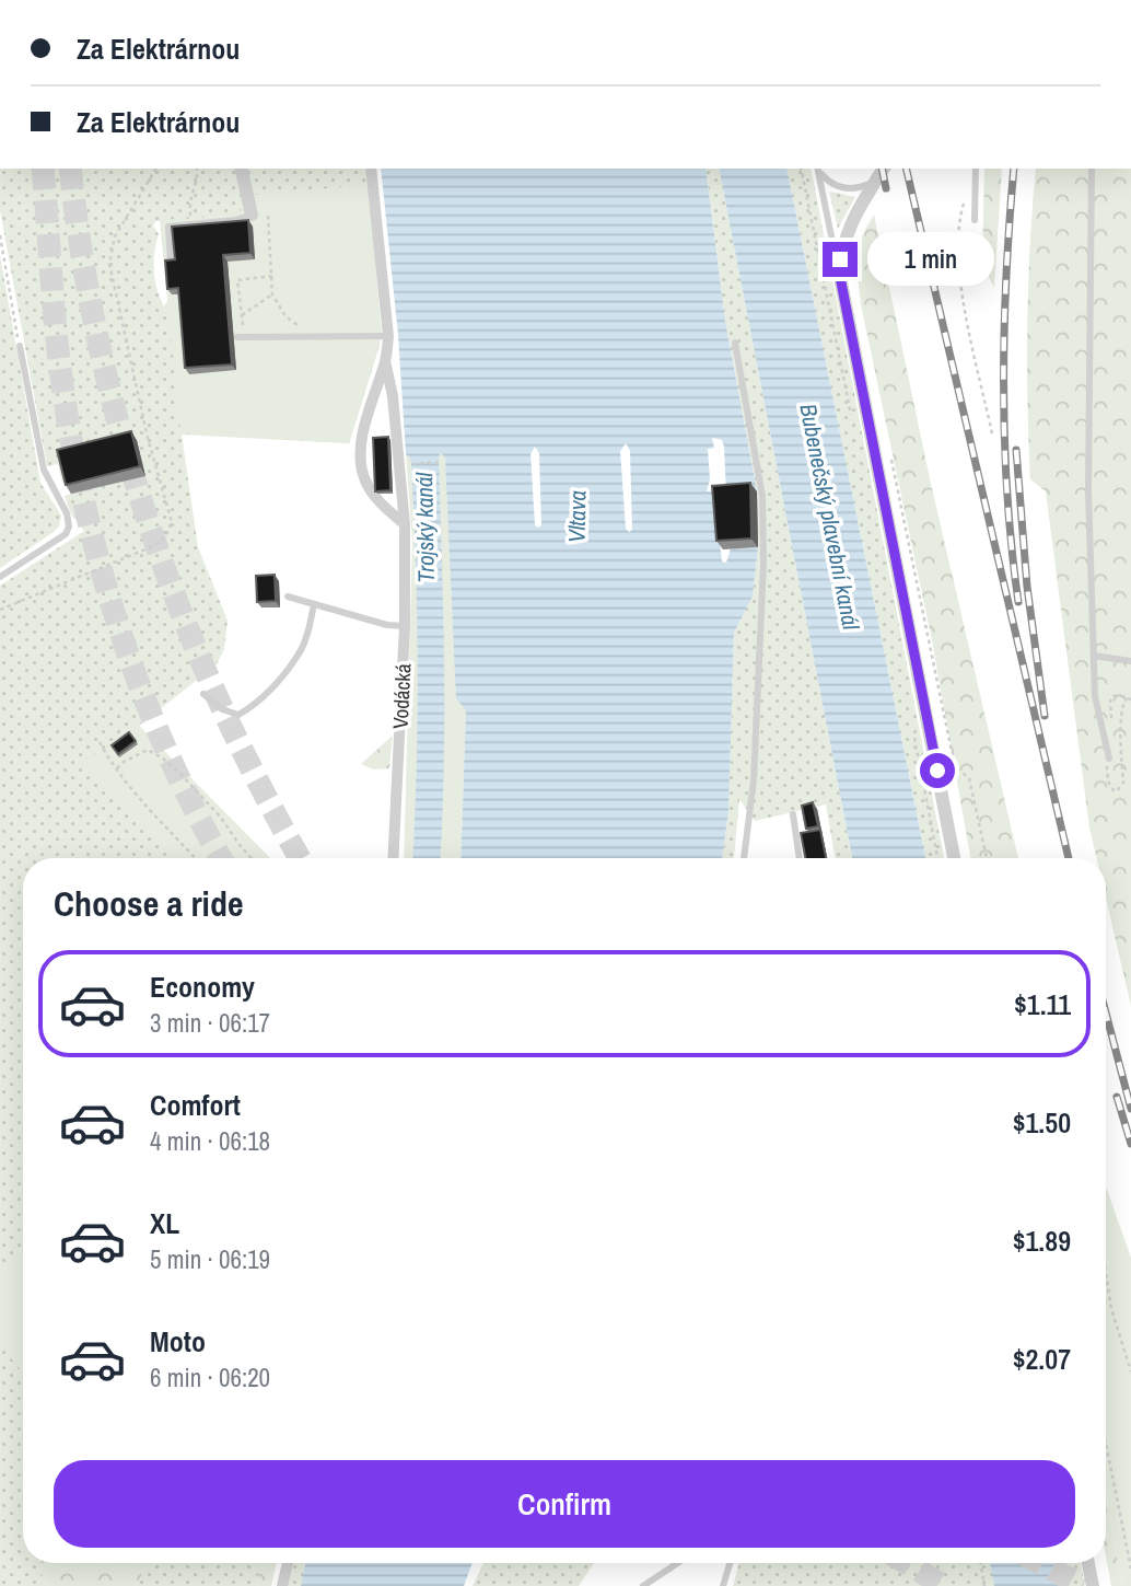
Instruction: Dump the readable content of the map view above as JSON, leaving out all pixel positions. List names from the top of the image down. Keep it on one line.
{"streets":{"street":["Vodácká"]},"water":["Vltava","Bubenečský plavební kanál","Trojský kanál"],"page":{"banner":["Za Elektrárnou","Za Elektrárnou"],"bubble":"1 min","heading":"Choose a ride","list":[{"name":"Economy","note":"3 min · 06:17","value":"$1.11"},{"name":"Comfort","note":"4 min · 06:18","value":"$1.50"},{"name":"XL","note":"5 min · 06:19","value":"$1.89"},{"name":"Moto","note":"6 min · 06:20","value":"$2.07"}],"buttons":"Confirm"}}
